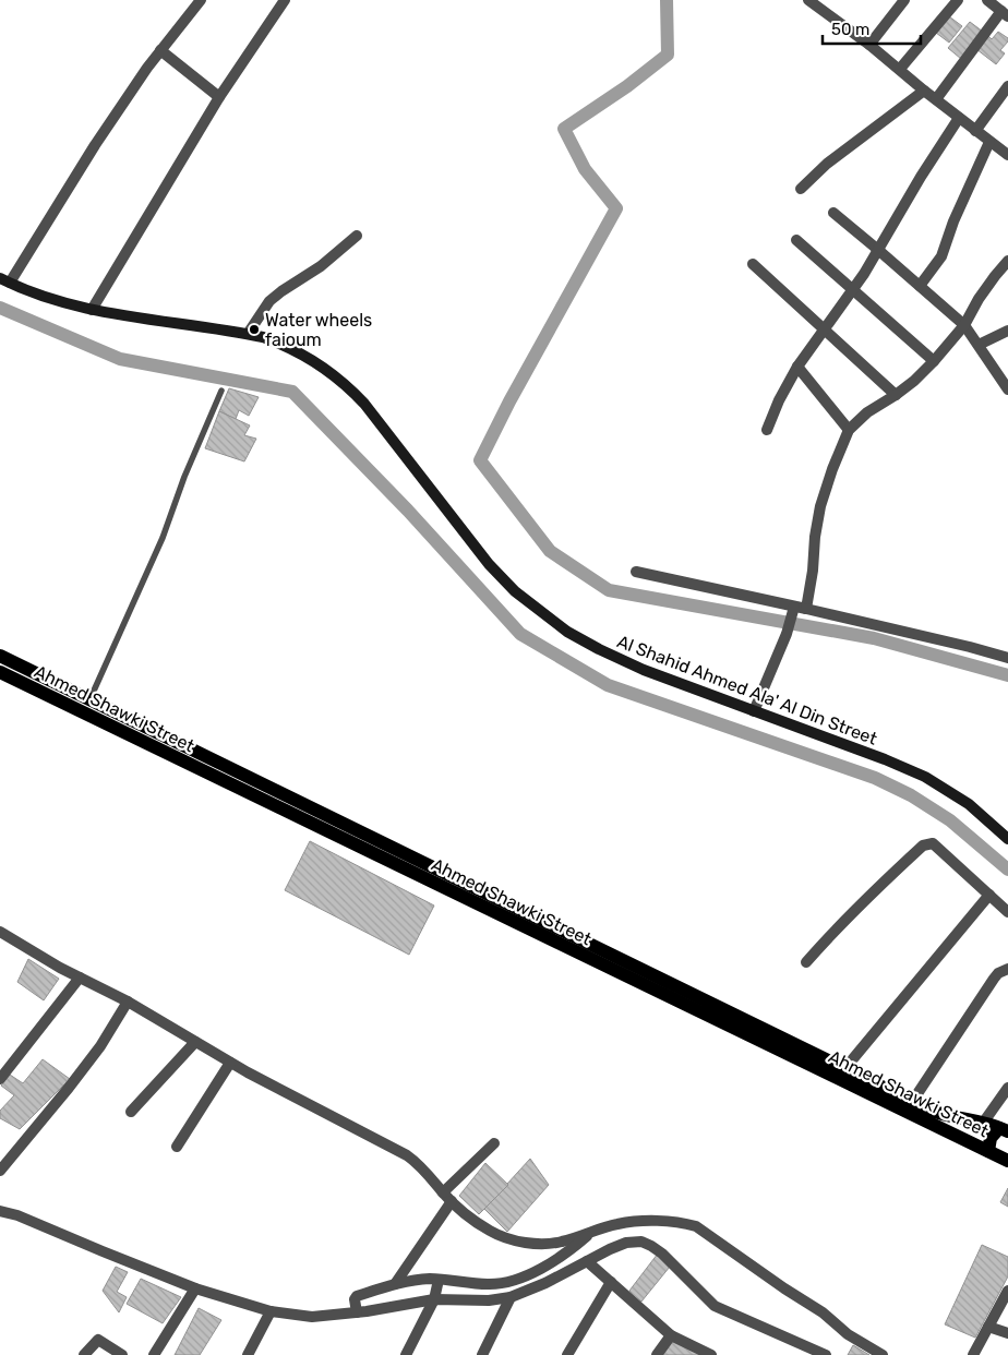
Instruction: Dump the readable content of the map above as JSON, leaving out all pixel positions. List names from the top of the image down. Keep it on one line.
{"streets":{"main road":["Al Shahid Ahmed Ala' Al Din Street","Ahmed Shawki Street"]},"places":["Water wheels faioum"],"scale_bar":"50 m"}
